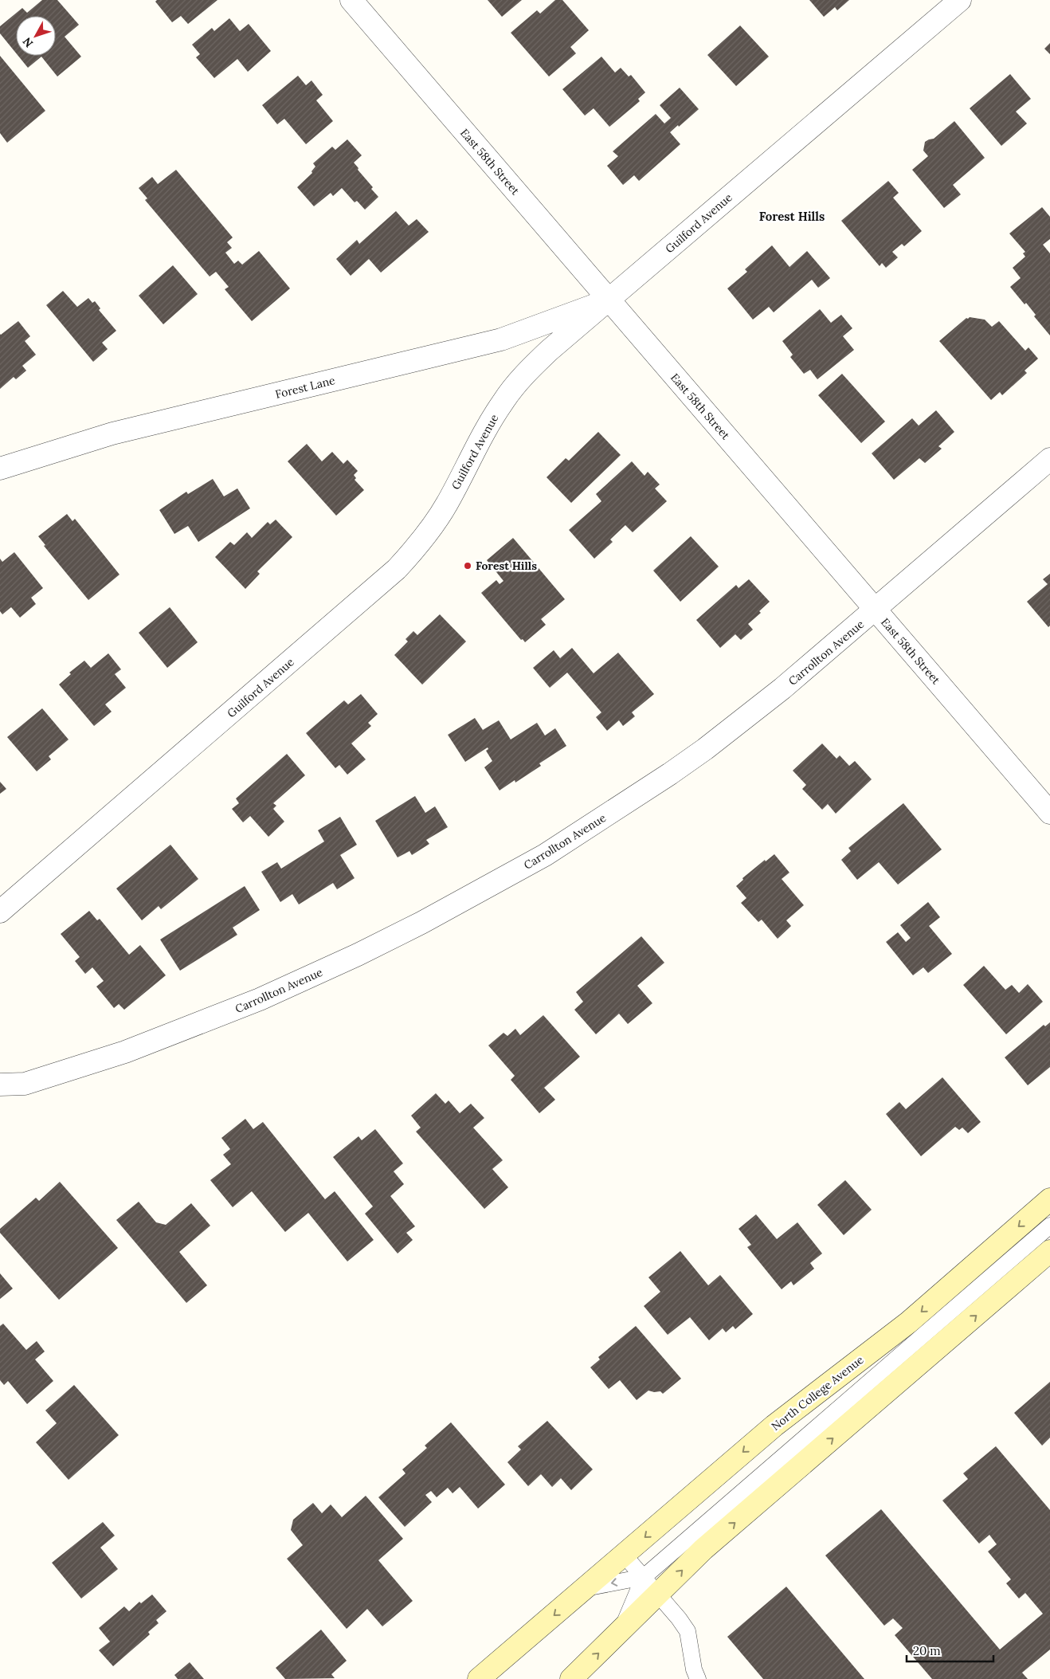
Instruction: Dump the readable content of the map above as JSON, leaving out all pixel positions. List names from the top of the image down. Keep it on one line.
{"streets":{"main road":["North College Avenue"],"street":["East 58th Street","Guilford Avenue","Forest Lane","Carrollton Avenue"]},"crossings":[["East 58th Street","Guilford Avenue"],["East 58th Street","Forest Lane"],["East 58th Street","Carrollton Avenue"],["Guilford Avenue","Forest Lane"]],"districts":["Forest Hills"],"places":["Forest Hills"],"scale_bar":"20 m","north":"bottom left"}
